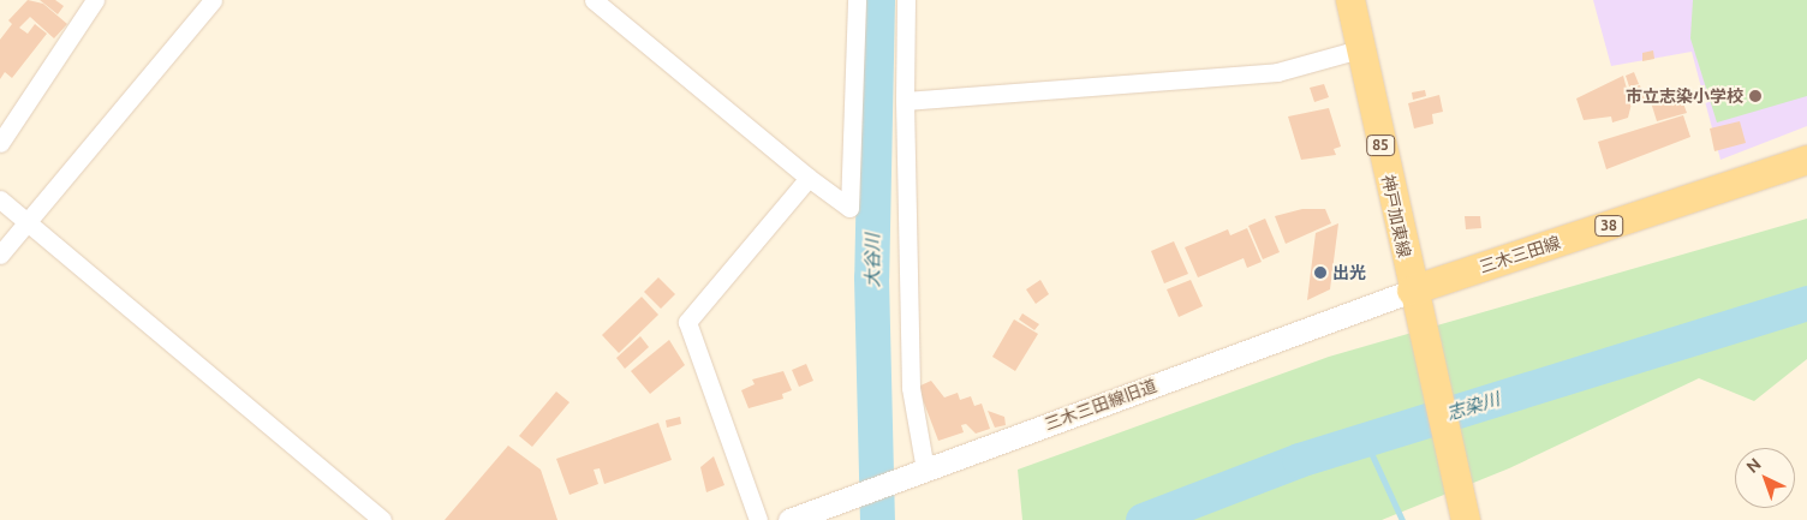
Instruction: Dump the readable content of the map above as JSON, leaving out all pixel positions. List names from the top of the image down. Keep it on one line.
{"streets":{"main road":["85","神戸加東線","38","三木三田線"],"street":["三木三田線旧道"]},"crossings":[["神戸加東線","三木三田線"],["神戸加東線","三木三田線旧道"],["三木三田線","三木三田線旧道"]],"water":["大谷川","志染川"],"places":["市立志染小学校","出光"],"north":"top left"}
